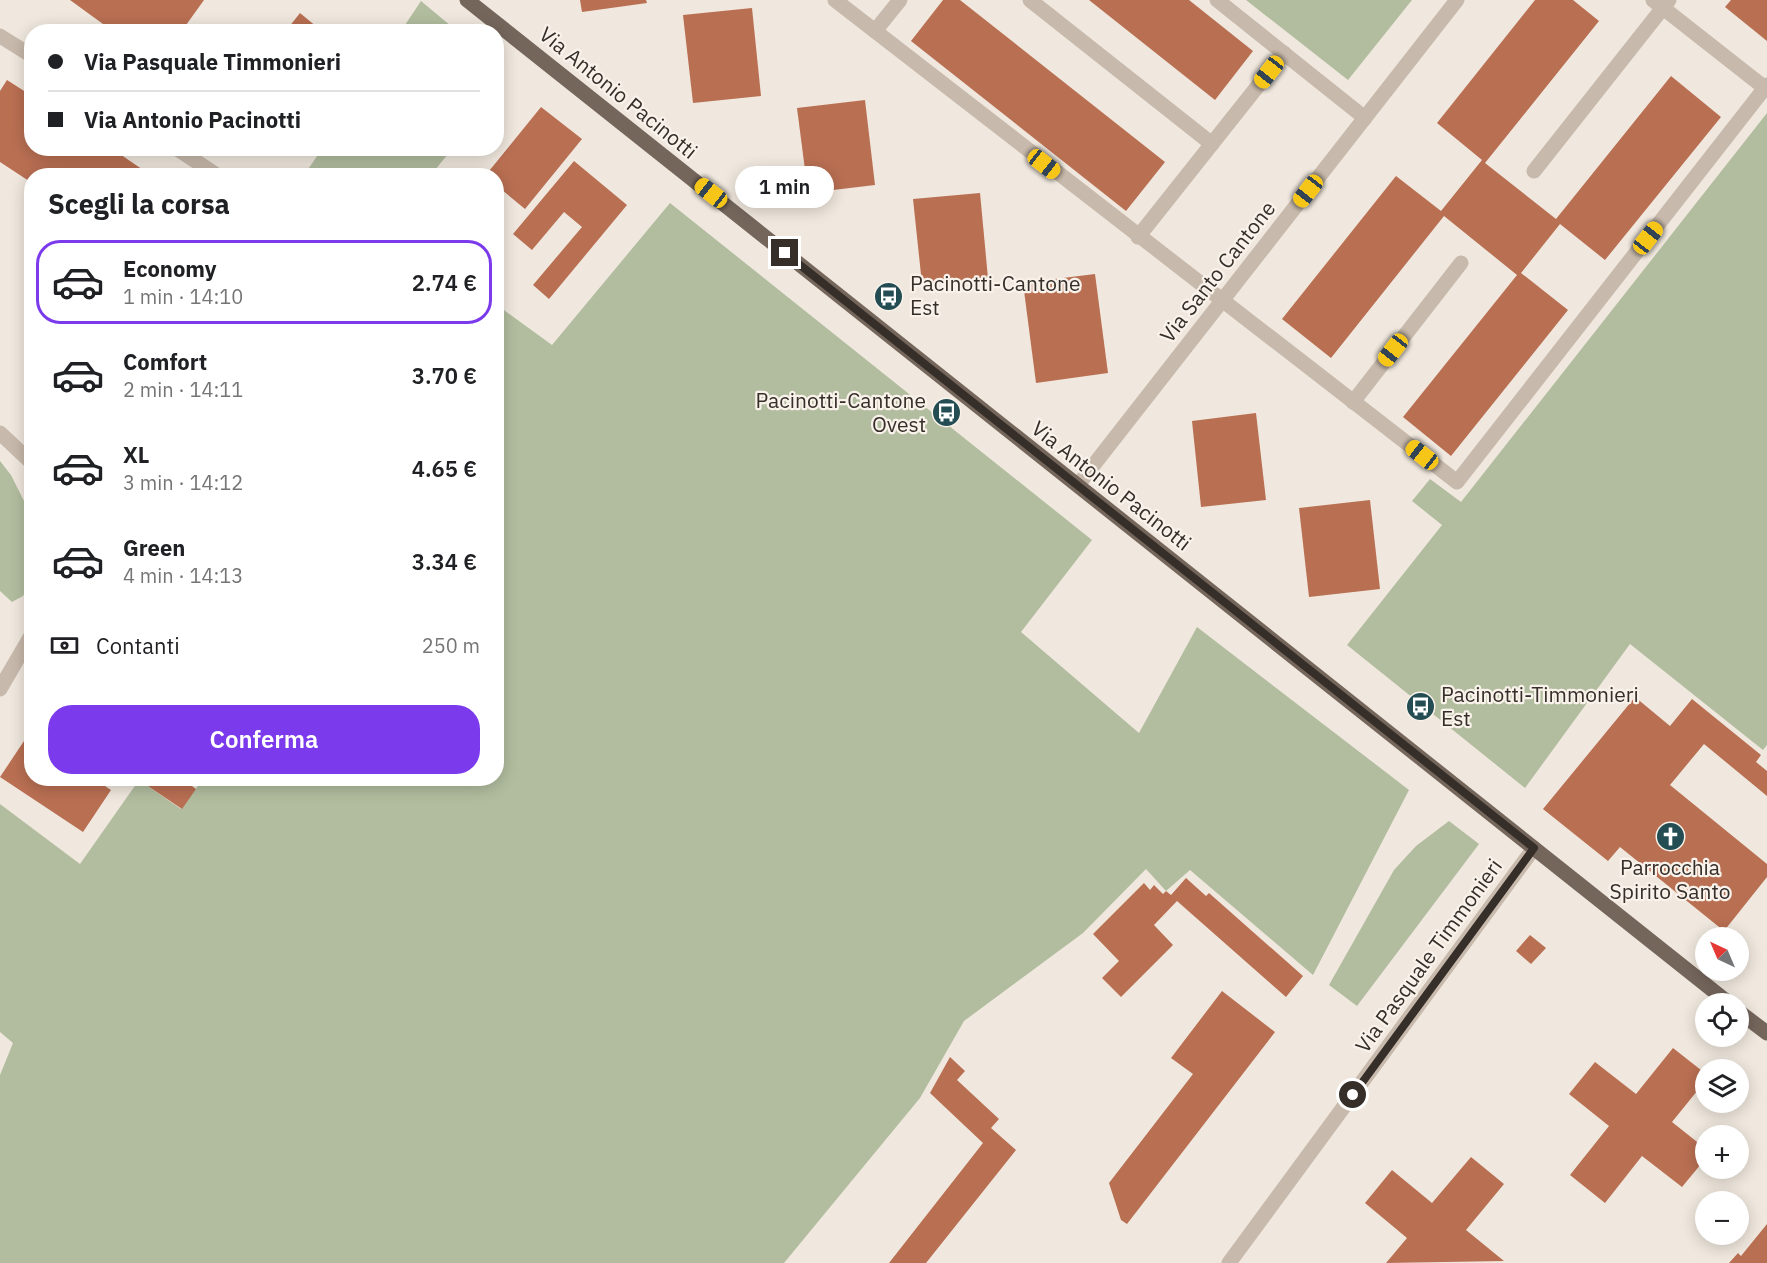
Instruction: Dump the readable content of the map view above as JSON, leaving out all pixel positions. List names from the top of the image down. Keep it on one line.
{"streets":{"main road":["Via Antonio Pacinotti"],"street":["Via Santo Cantone","Via Pasquale Timmonieri"]},"crossings":[["Via Antonio Pacinotti","Via Santo Cantone"],["Via Antonio Pacinotti","Via Pasquale Timmonieri"]],"places":{"bus stop":["Pacinotti-Cantone Est","Pacinotti-Cantone Ovest","Pacinotti-Timmonieri Est"],"church":["Parrocchia Spirito Santo"]},"north":"top left","page":{"banner":["Via Pasquale Timmonieri","Via Antonio Pacinotti"],"bubble":"1 min","heading":"Scegli la corsa","list":[{"name":"Economy","note":"1 min · 14:10","value":"2.74 €"},{"name":"Comfort","note":"2 min · 14:11","value":"3.70 €"},{"name":"XL","note":"3 min · 14:12","value":"4.65 €"},{"name":"Green","note":"4 min · 14:13","value":"3.34 €"}],"pay":["Contanti","250 m"],"buttons":"Conferma","map_buttons":["+","−"]}}
